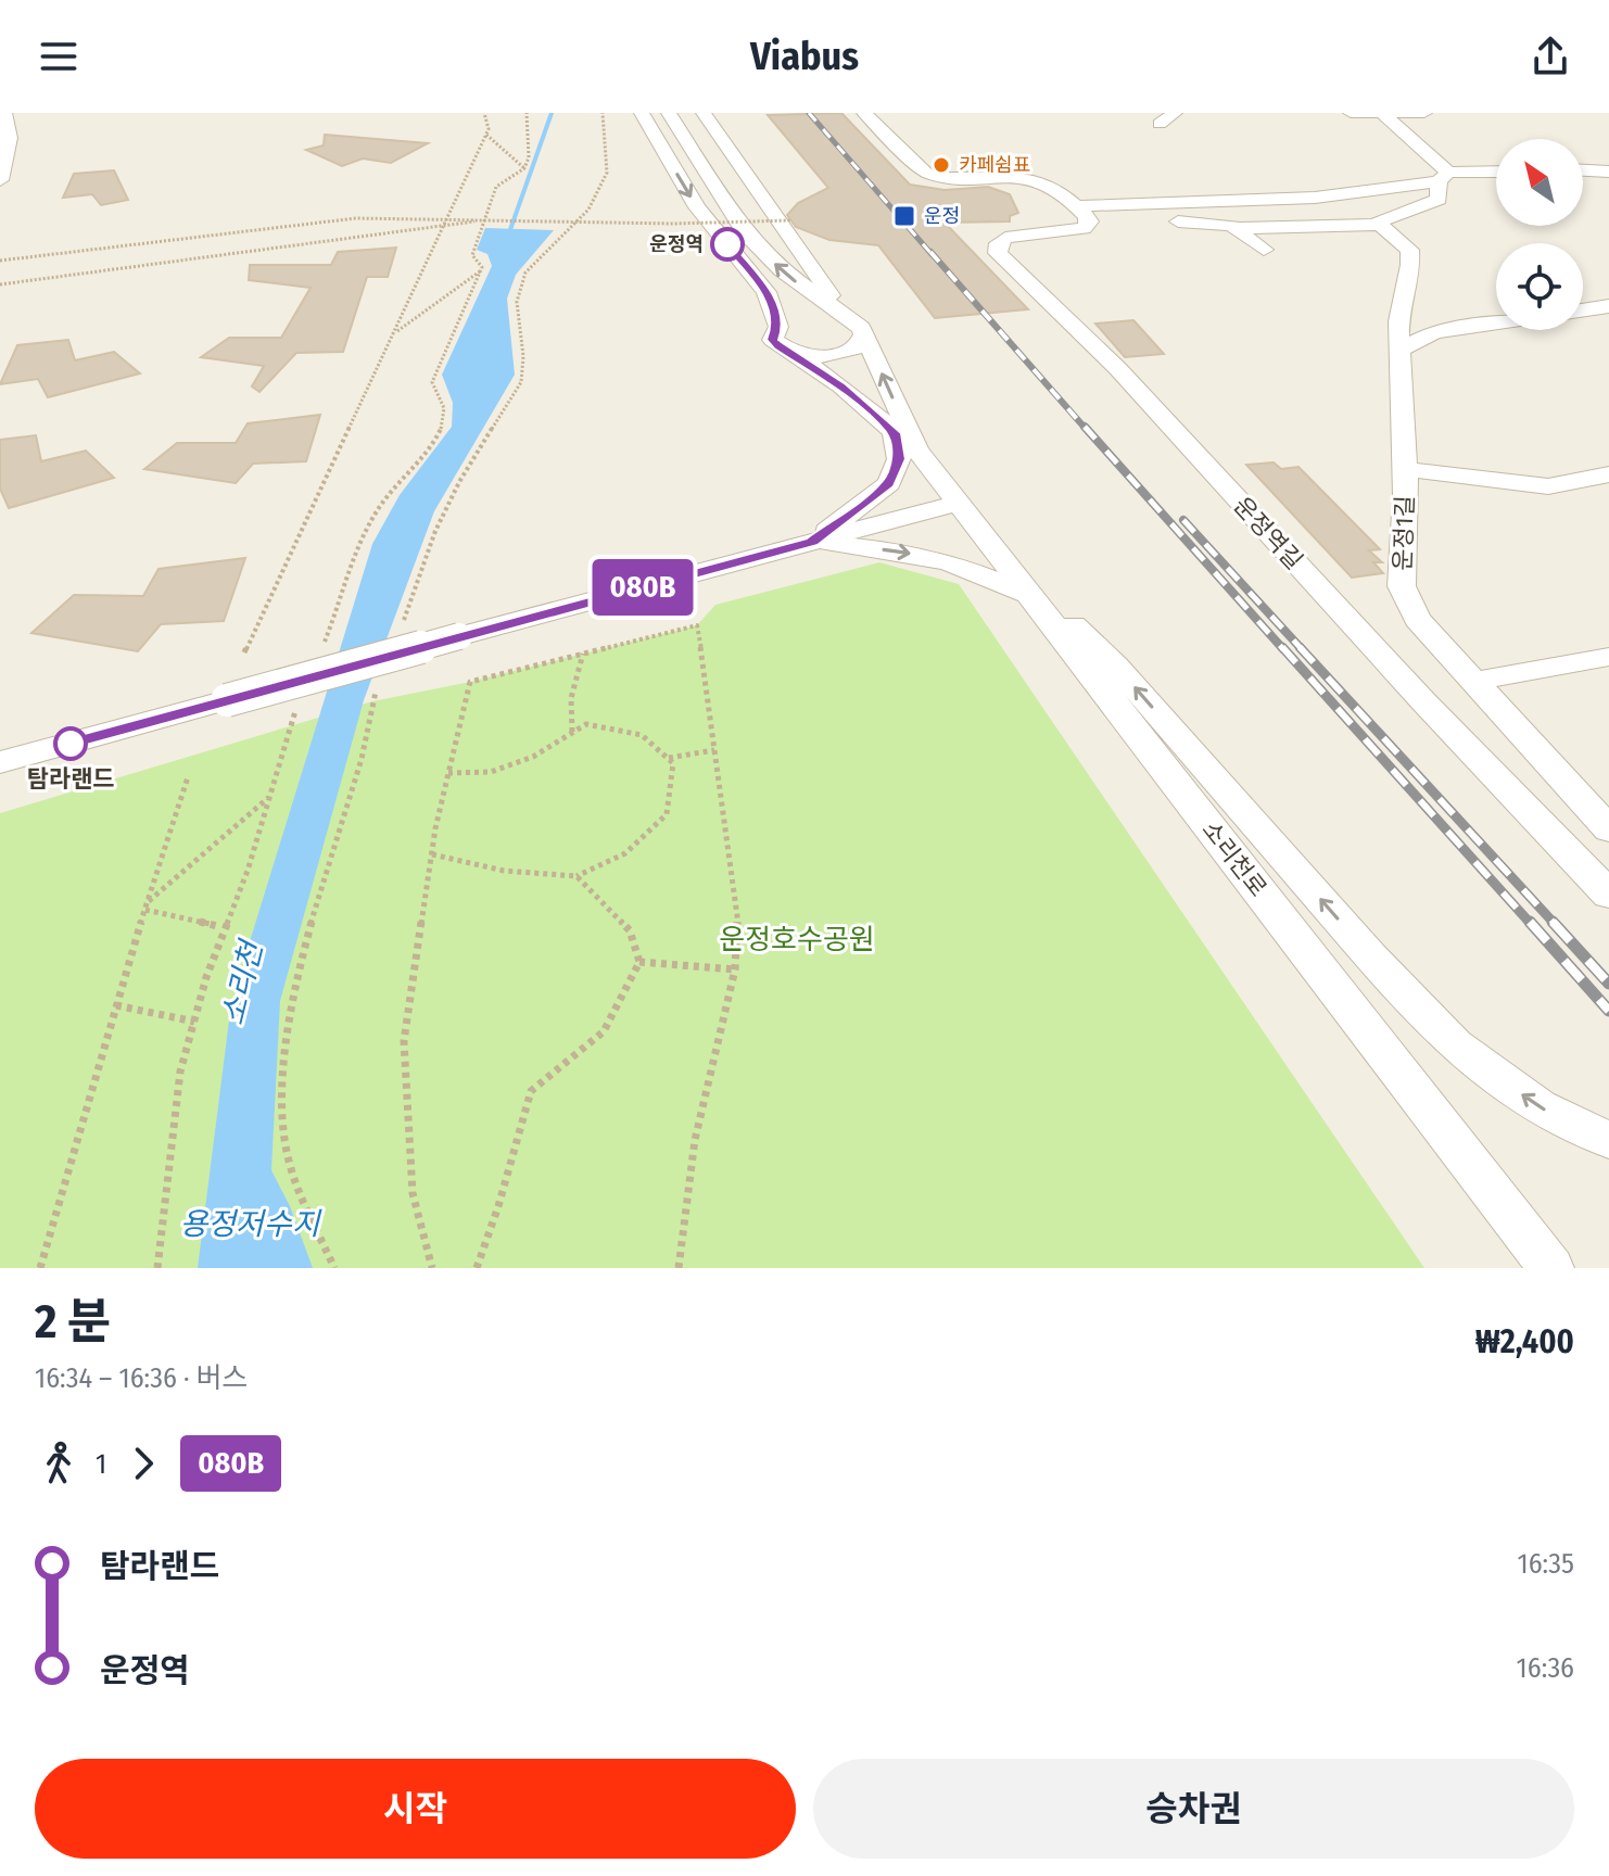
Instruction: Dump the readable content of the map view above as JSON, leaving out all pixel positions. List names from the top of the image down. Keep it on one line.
{"streets":{"street":["운정역길","운정1길","소리천로"]},"water":["소리천","용정저수지"],"parks":["운정호수공원"],"places":{"other":["카페쉼표","운정역","탐라랜드"],"transit":["운정"]},"lines":["bus line 080B"],"north":"top left","page":{"header":"Viabus","on_map":"080B","heading":["2 분","16:34 – 16:36 · 버스","₩2,400"],"legs":["1","080B"],"list":[{"name":"탐라랜드","value":"16:35"},{"name":"운정역","value":"16:36"}],"buttons":["시작","승차권"]}}
